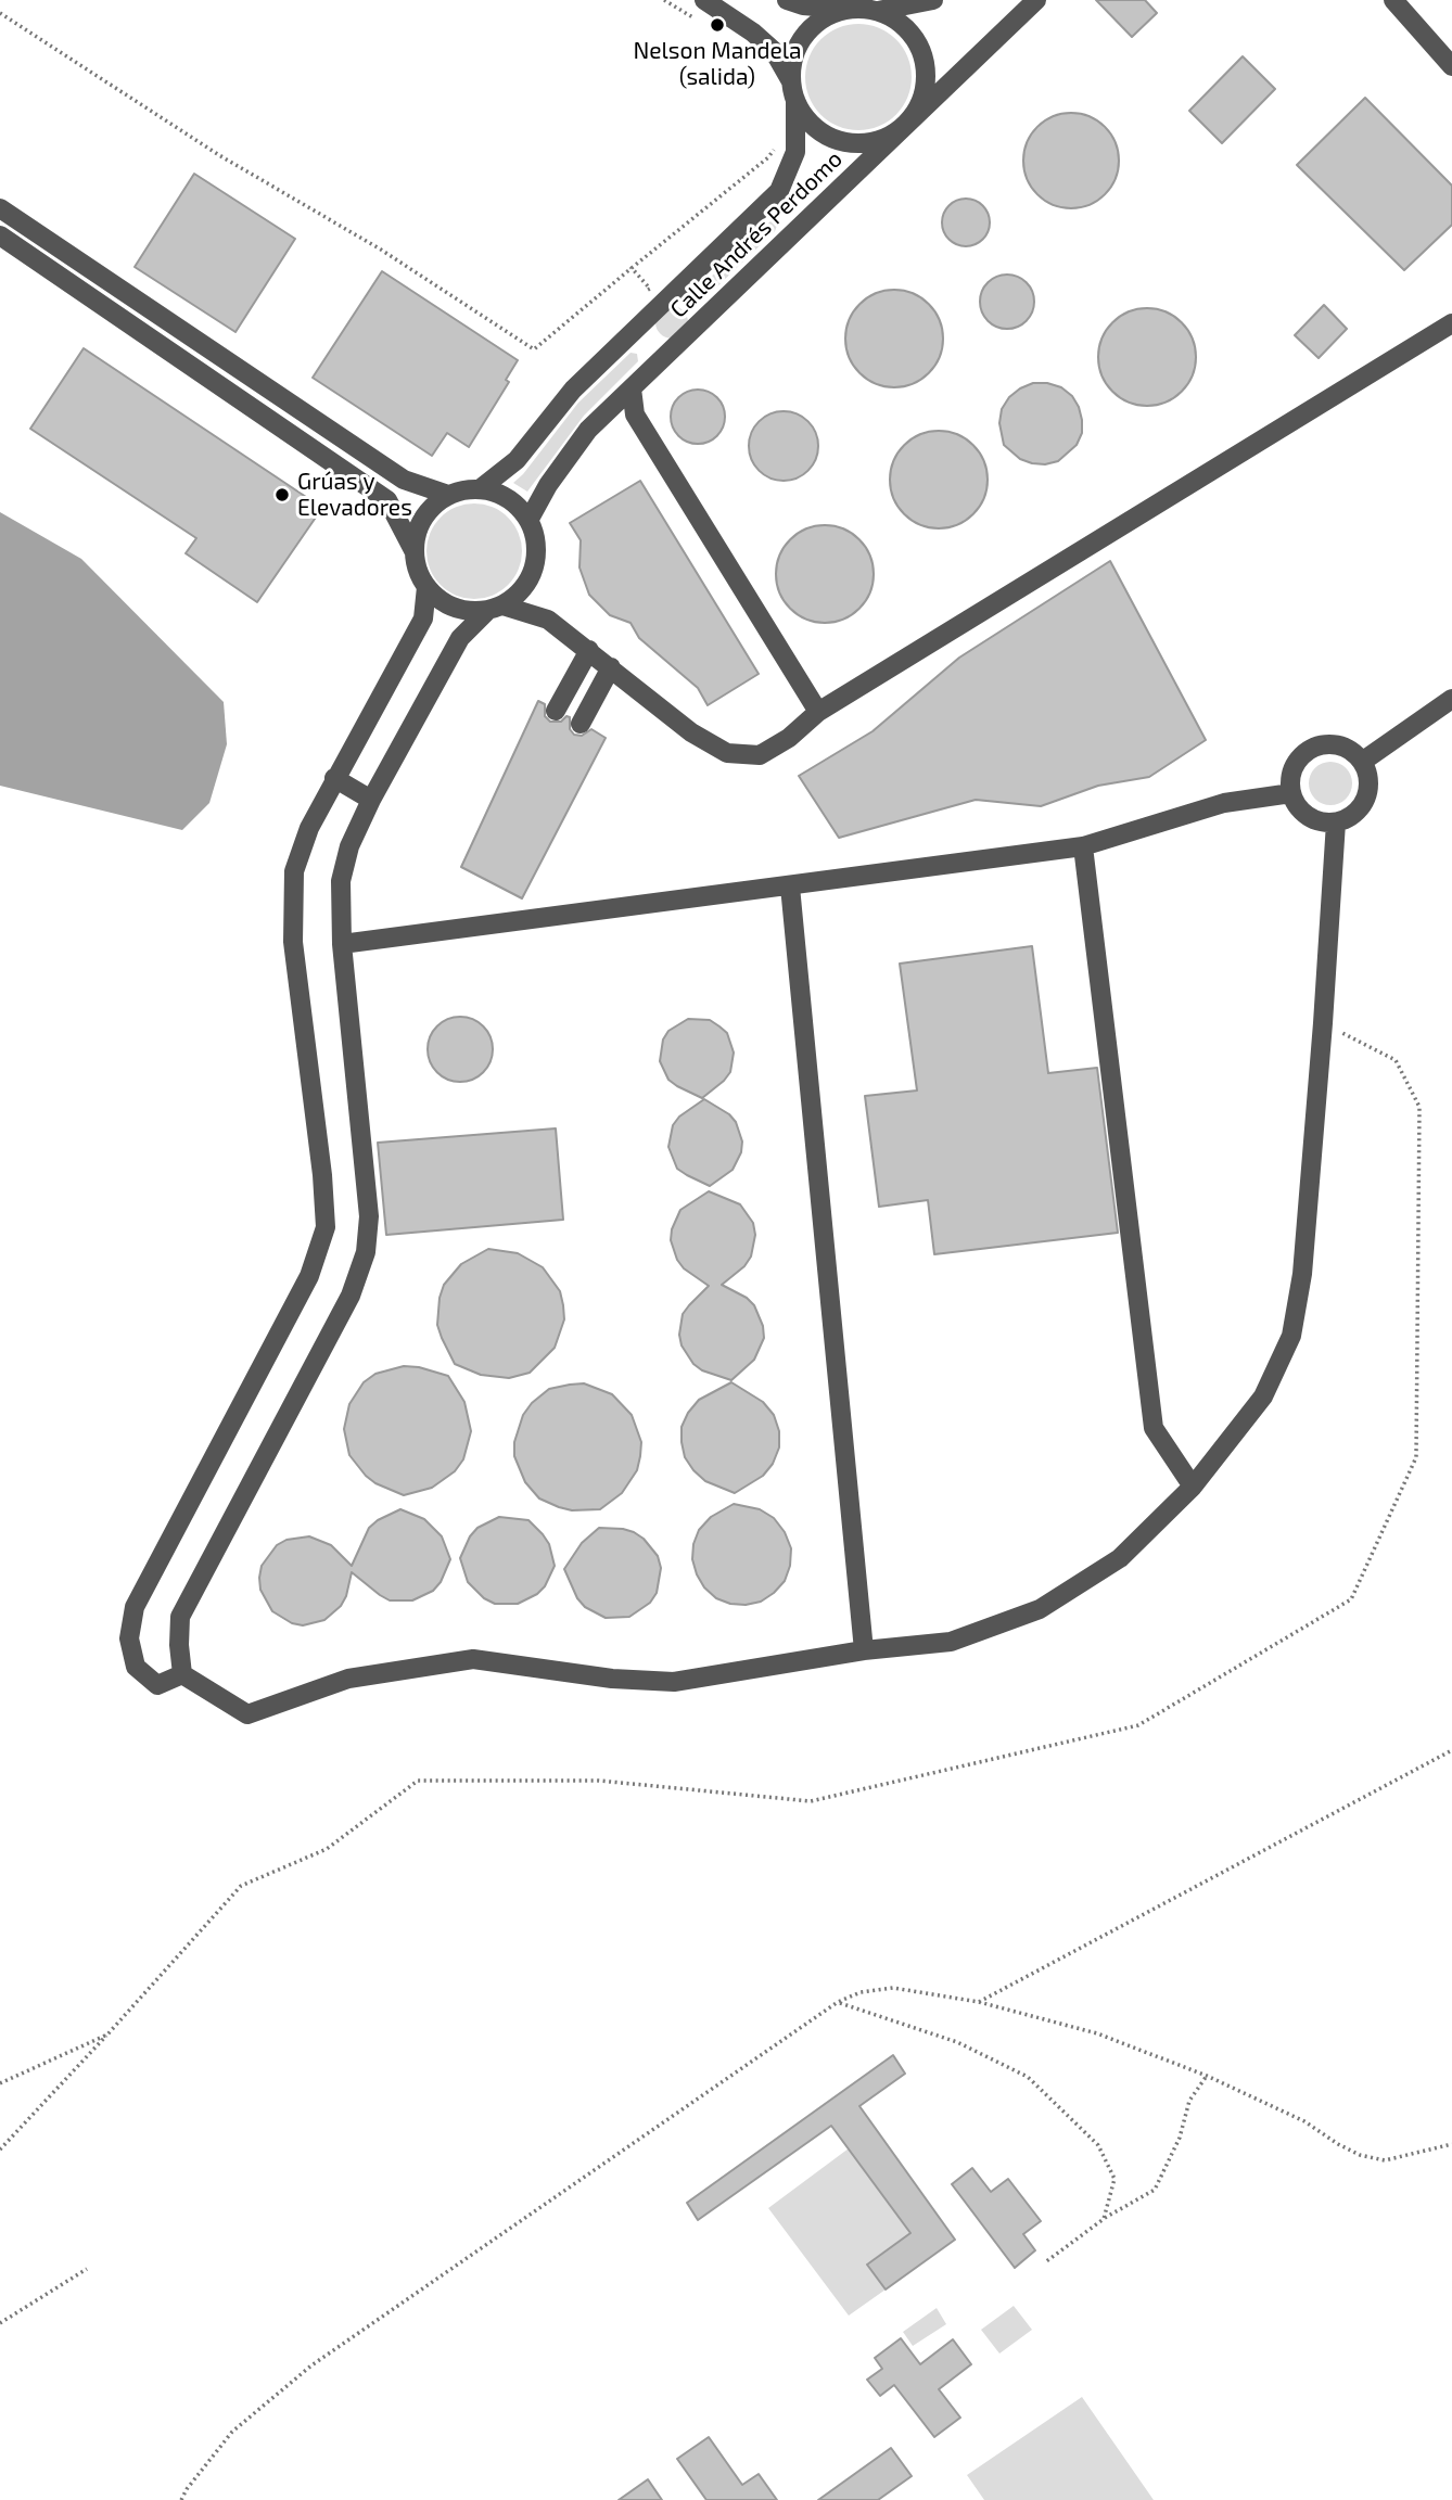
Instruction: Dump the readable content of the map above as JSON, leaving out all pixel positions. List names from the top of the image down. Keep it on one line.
{"streets":{"street":["Calle Andrés Perdomo"]},"places":["Nelson Mandela (salida)","Grúas y Elevadores"]}
